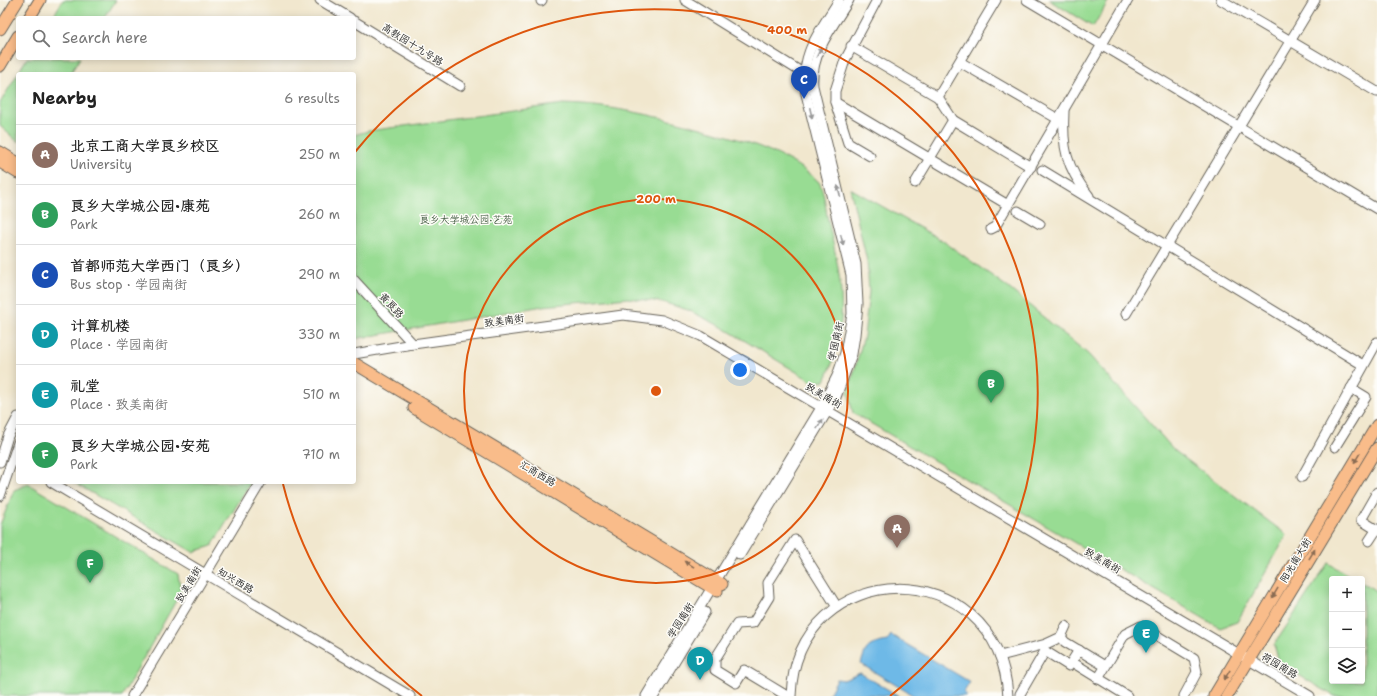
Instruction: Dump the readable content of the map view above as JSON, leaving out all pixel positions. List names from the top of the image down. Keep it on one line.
{"streets":{"main road":["汇商西路","阳光南大街"],"street":["高教园十九号路","黄良路","致美南街","学园南街","知兴西路","荷园南路"]},"crossings":[["黄良路","致美南街"],["致美南街","学园南街"],["致美南街","阳光南大街"],["致美南街","知兴西路"],["致美南街","荷园南路"],["学园南街","汇商西路"],["阳光南大街","荷园南路"]],"parks":["良乡大学城公园·艺苑"],"page":{"search":"Search here","pins":["C","B","A","F","E","D"],"heading":["Nearby","6 results"],"list":[{"mark":"A","name":"北京工商大学良乡校区","note":"University","value":"250 m"},{"mark":"B","name":"良乡大学城公园·康苑","note":"Park","value":"260 m"},{"mark":"C","name":"首都师范大学西门（良乡）","note":"Bus stop · 学园南街","value":"290 m"},{"mark":"D","name":"计算机楼","note":"Place · 学园南街","value":"330 m"},{"mark":"E","name":"礼堂","note":"Place · 致美南街","value":"510 m"},{"mark":"F","name":"良乡大学城公园·安苑","note":"Park","value":"710 m"}],"map_buttons":["+","−"]},"rings":["400 m","200 m"]}
